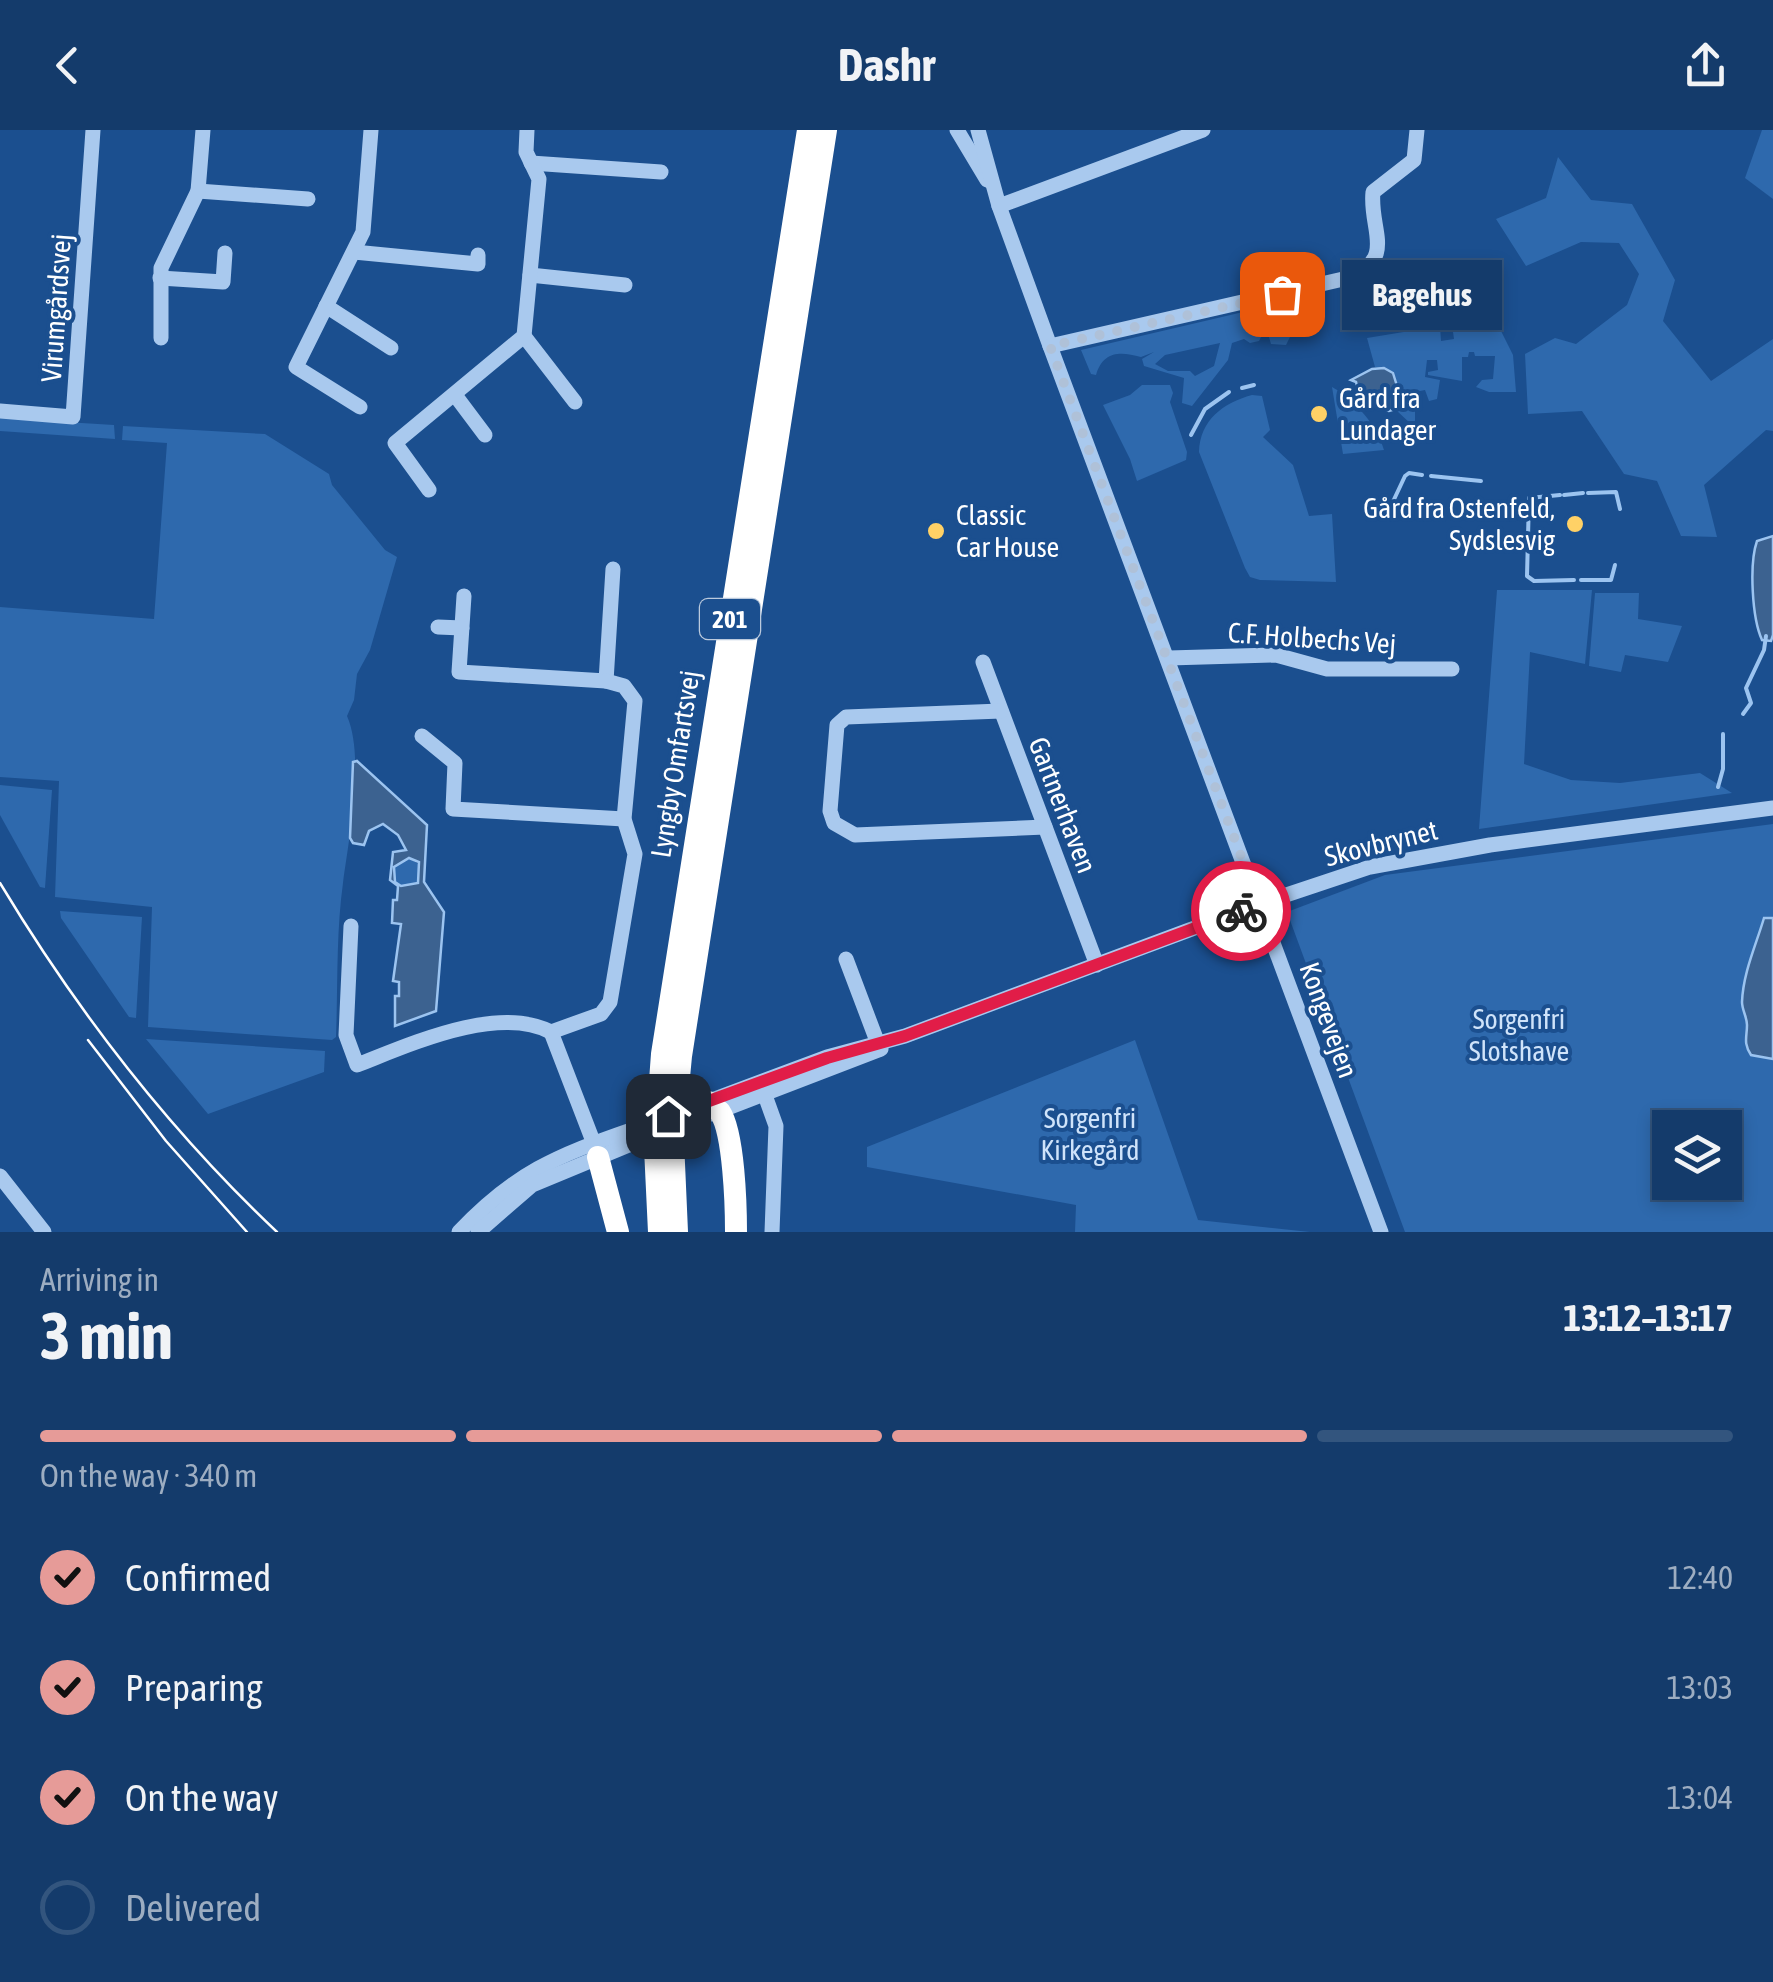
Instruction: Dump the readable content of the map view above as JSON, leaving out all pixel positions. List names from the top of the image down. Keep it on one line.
{"streets":{"highway":["201","Lyngby Omfartsvej"],"street":["Virumgårdsvej","C.F. Holbechs Vej","Gartnerhaven","Skovbrynet","Kongevejen"]},"crossings":[["C.F. Holbechs Vej","Kongevejen"],["Gartnerhaven","Skovbrynet"],["Skovbrynet","Kongevejen"]],"parks":["Sorgenfri Slotshave","Sorgenfri Kirkegård"],"places":["Bagehus","Gård fra Lundager","Gård fra Ostenfeld, Sydslesvig","Classic Car House"],"page":{"header":"Dashr","bubble":"Bagehus","heading":["3 min","Arriving in","13:12–13:17"],"bar":"On the way · 340 m","list":[["Confirmed","12:40"],["Preparing","13:03"],["On the way","13:04"],"Delivered"]}}
